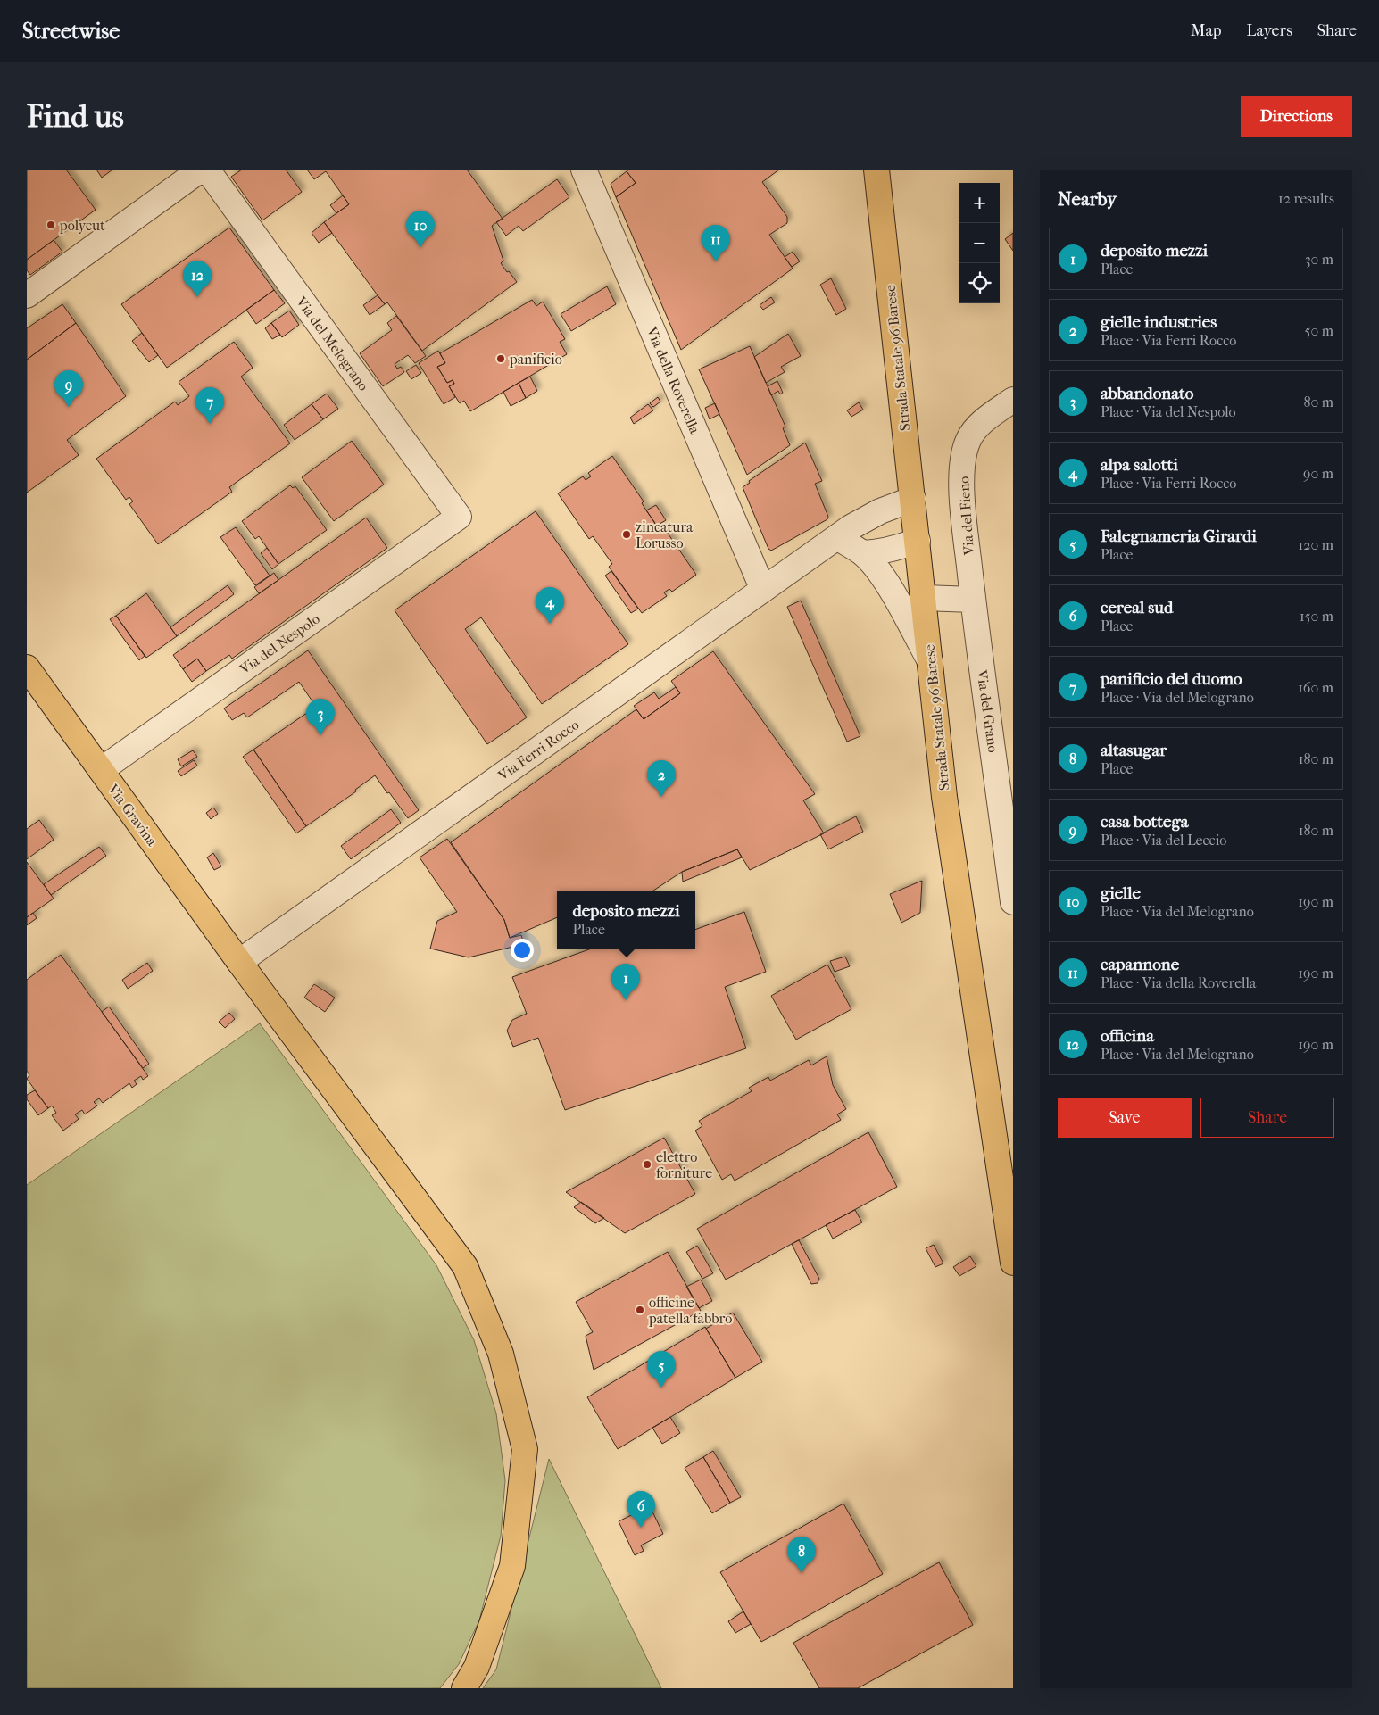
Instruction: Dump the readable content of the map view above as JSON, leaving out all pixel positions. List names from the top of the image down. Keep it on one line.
{"streets":{"main road":["Strada Statale 96 Barese","Via Gravina"],"street":["Via del Melograno","Via della Roverella","Via del Fieno","Via del Nespolo","Via del Grano","Via Ferri Rocco"]},"crossings":[["Via del Melograno","Via del Nespolo"],["Strada Statale 96 Barese","Via Ferri Rocco"],["Via della Roverella","Via Ferri Rocco"],["Via del Fieno","Via del Grano"],["Via del Nespolo","Via Gravina"],["Via Ferri Rocco","Via Gravina"]],"places":["polycut","panificio","zincatura Lorusso","elettro forniture","officine patella fabbro"],"page":{"header":"Streetwise","nav":["Map","Layers","Share"],"buttons":["Directions",["Save","Share"]],"title":"Find us","heading":["Nearby","12 results"],"map_buttons":["+","−"],"pins":["10","11","12","9","7","4","3","2","1","5","6","8"],"list":[{"mark":"1","name":"deposito mezzi","note":"Place","value":"30 m"},{"mark":"2","name":"gielle industries","note":"Place · Via Ferri Rocco","value":"50 m"},{"mark":"3","name":"abbandonato","note":"Place · Via del Nespolo","value":"80 m"},{"mark":"4","name":"alpa salotti","note":"Place · Via Ferri Rocco","value":"90 m"},{"mark":"5","name":"Falegnameria Girardi","note":"Place","value":"120 m"},{"mark":"6","name":"cereal sud","note":"Place","value":"150 m"},{"mark":"7","name":"panificio del duomo","note":"Place · Via del Melograno","value":"160 m"},{"mark":"8","name":"altasugar","note":"Place","value":"180 m"},{"mark":"9","name":"casa bottega","note":"Place · Via del Leccio","value":"180 m"},{"mark":"10","name":"gielle","note":"Place · Via del Melograno","value":"190 m"},{"mark":"11","name":"capannone","note":"Place · Via della Roverella","value":"190 m"},{"mark":"12","name":"officina","note":"Place · Via del Melograno","value":"190 m"}],"popup":["deposito mezzi","Place"]}}
